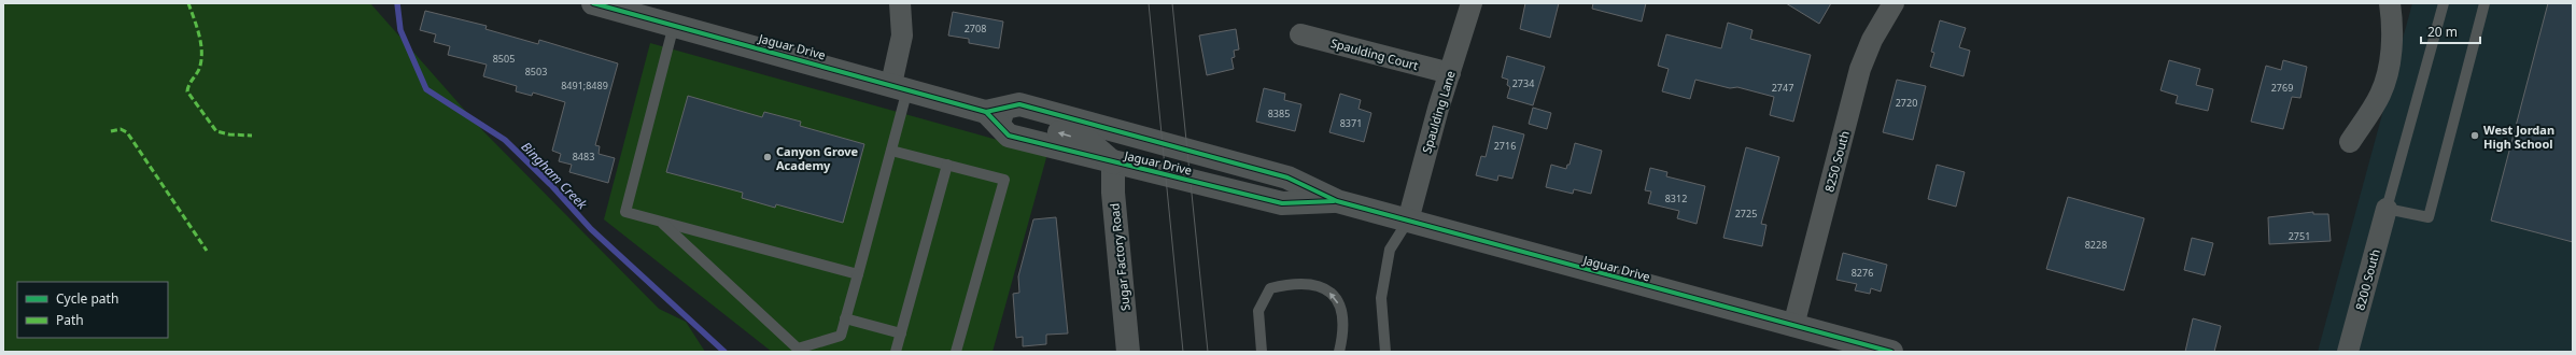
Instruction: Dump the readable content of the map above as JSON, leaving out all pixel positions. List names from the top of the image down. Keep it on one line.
{"streets":{"main road":["Jaguar Drive","Sugar Factory Road"],"street":["Spaulding Court","Spaulding Lane","8250 South","8200 South"]},"crossings":[["Jaguar Drive","Spaulding Lane"],["Jaguar Drive","8250 South"],["Jaguar Drive","Sugar Factory Road"],["Spaulding Court","Spaulding Lane"]],"water":["Bingham Creek"],"places":["West Jordan High School","Canyon Grove Academy"],"house_numbers":["2708","8505","8503","2734","8491;8489","2747","2769","2720","8385","8371","2716","8483","8312","2725","2751","8228","8276"],"legend":["Cycle path","Path"],"scale_bar":"20 m"}
